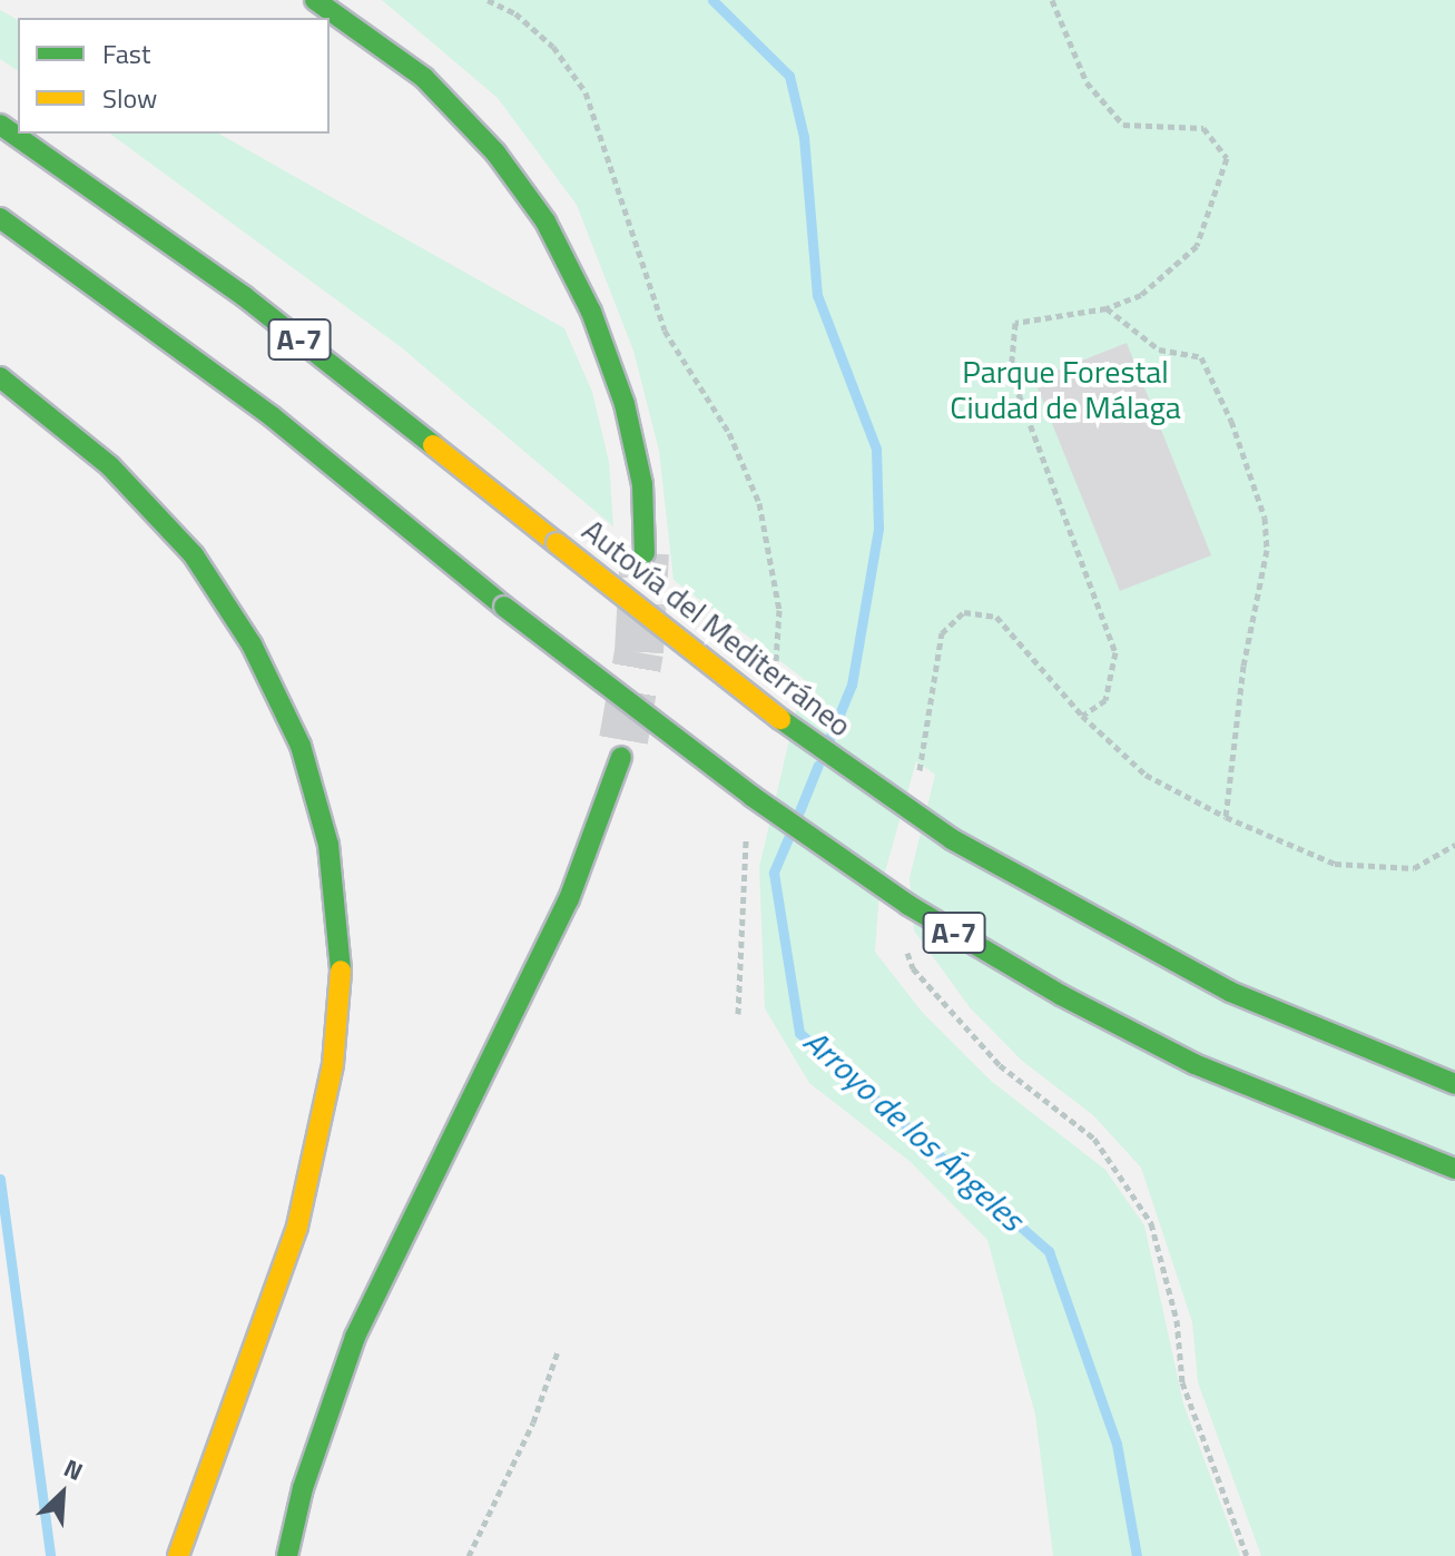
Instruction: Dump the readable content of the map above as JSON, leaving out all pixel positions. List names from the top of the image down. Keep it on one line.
{"streets":{"highway":["A-7","Autovía del Mediterráneo"]},"water":["Arroyo de los Ángeles"],"parks":["Parque Forestal Ciudad de Málaga"],"legend":["Fast","Slow"],"north":"top right"}
